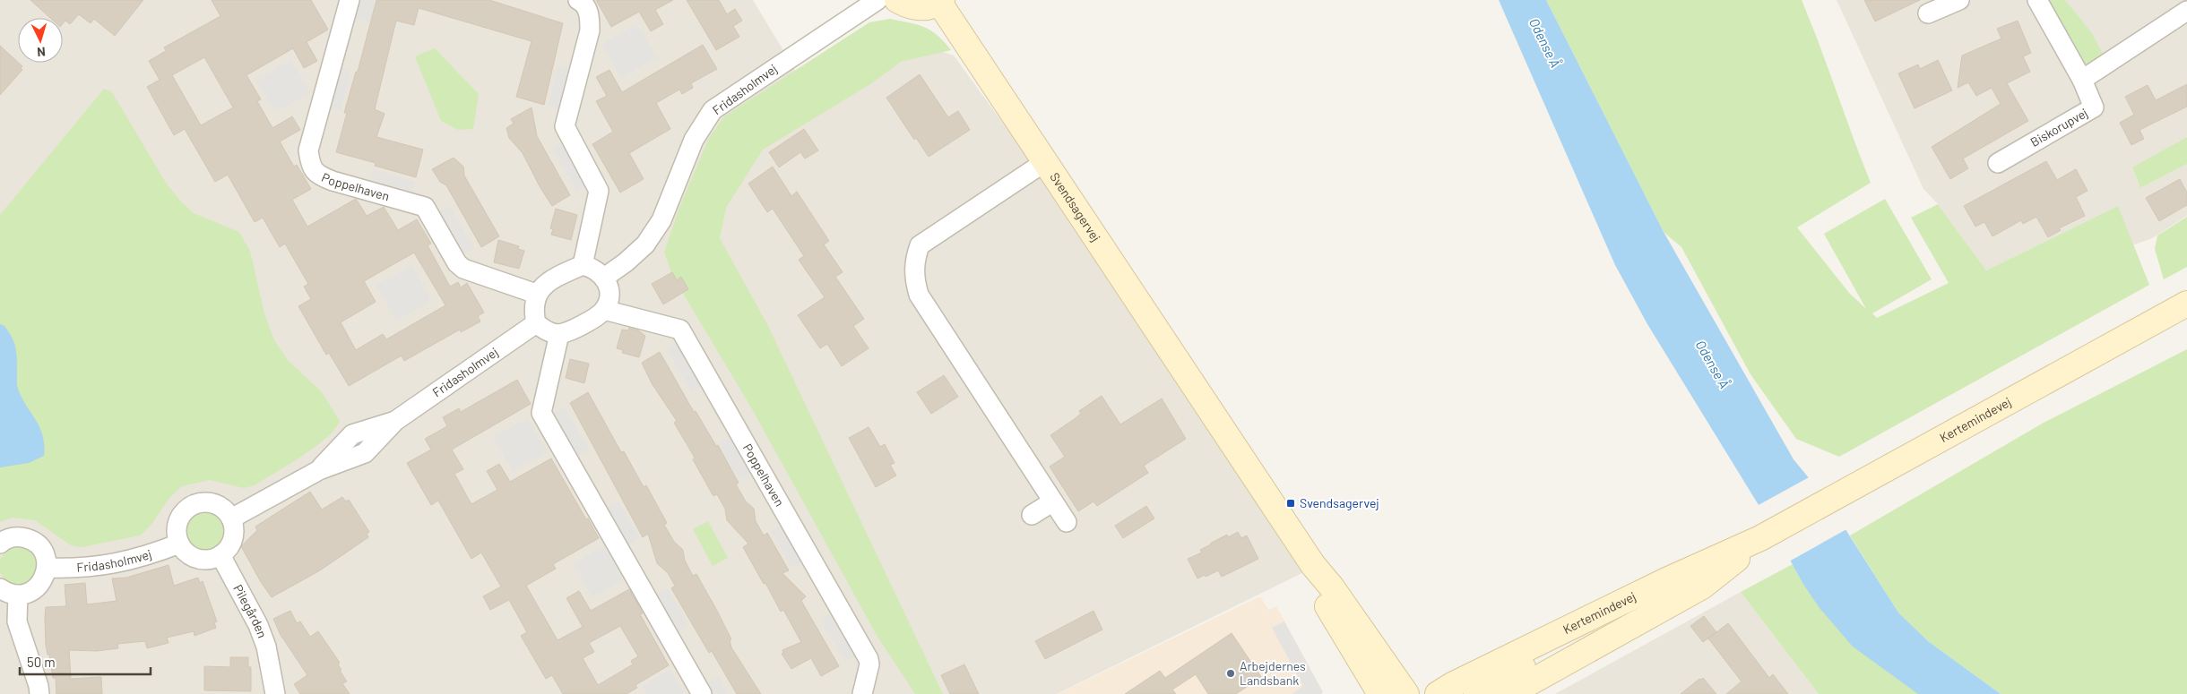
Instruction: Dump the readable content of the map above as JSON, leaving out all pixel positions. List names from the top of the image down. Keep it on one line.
{"streets":{"main road":["Svendsagervej","Kertemindevej"],"street":["Fridasholmvej","Biskorupvej","Poppelhaven","Pilegården"]},"crossings":[["Fridasholmvej","Poppelhaven"],["Fridasholmvej","Pilegården"]],"water":["Odense Å"],"places":{"transit":["Svendsagervej"],"other":["Arbejdernes Landsbank"]},"scale_bar":"50 m","north":"bottom"}
